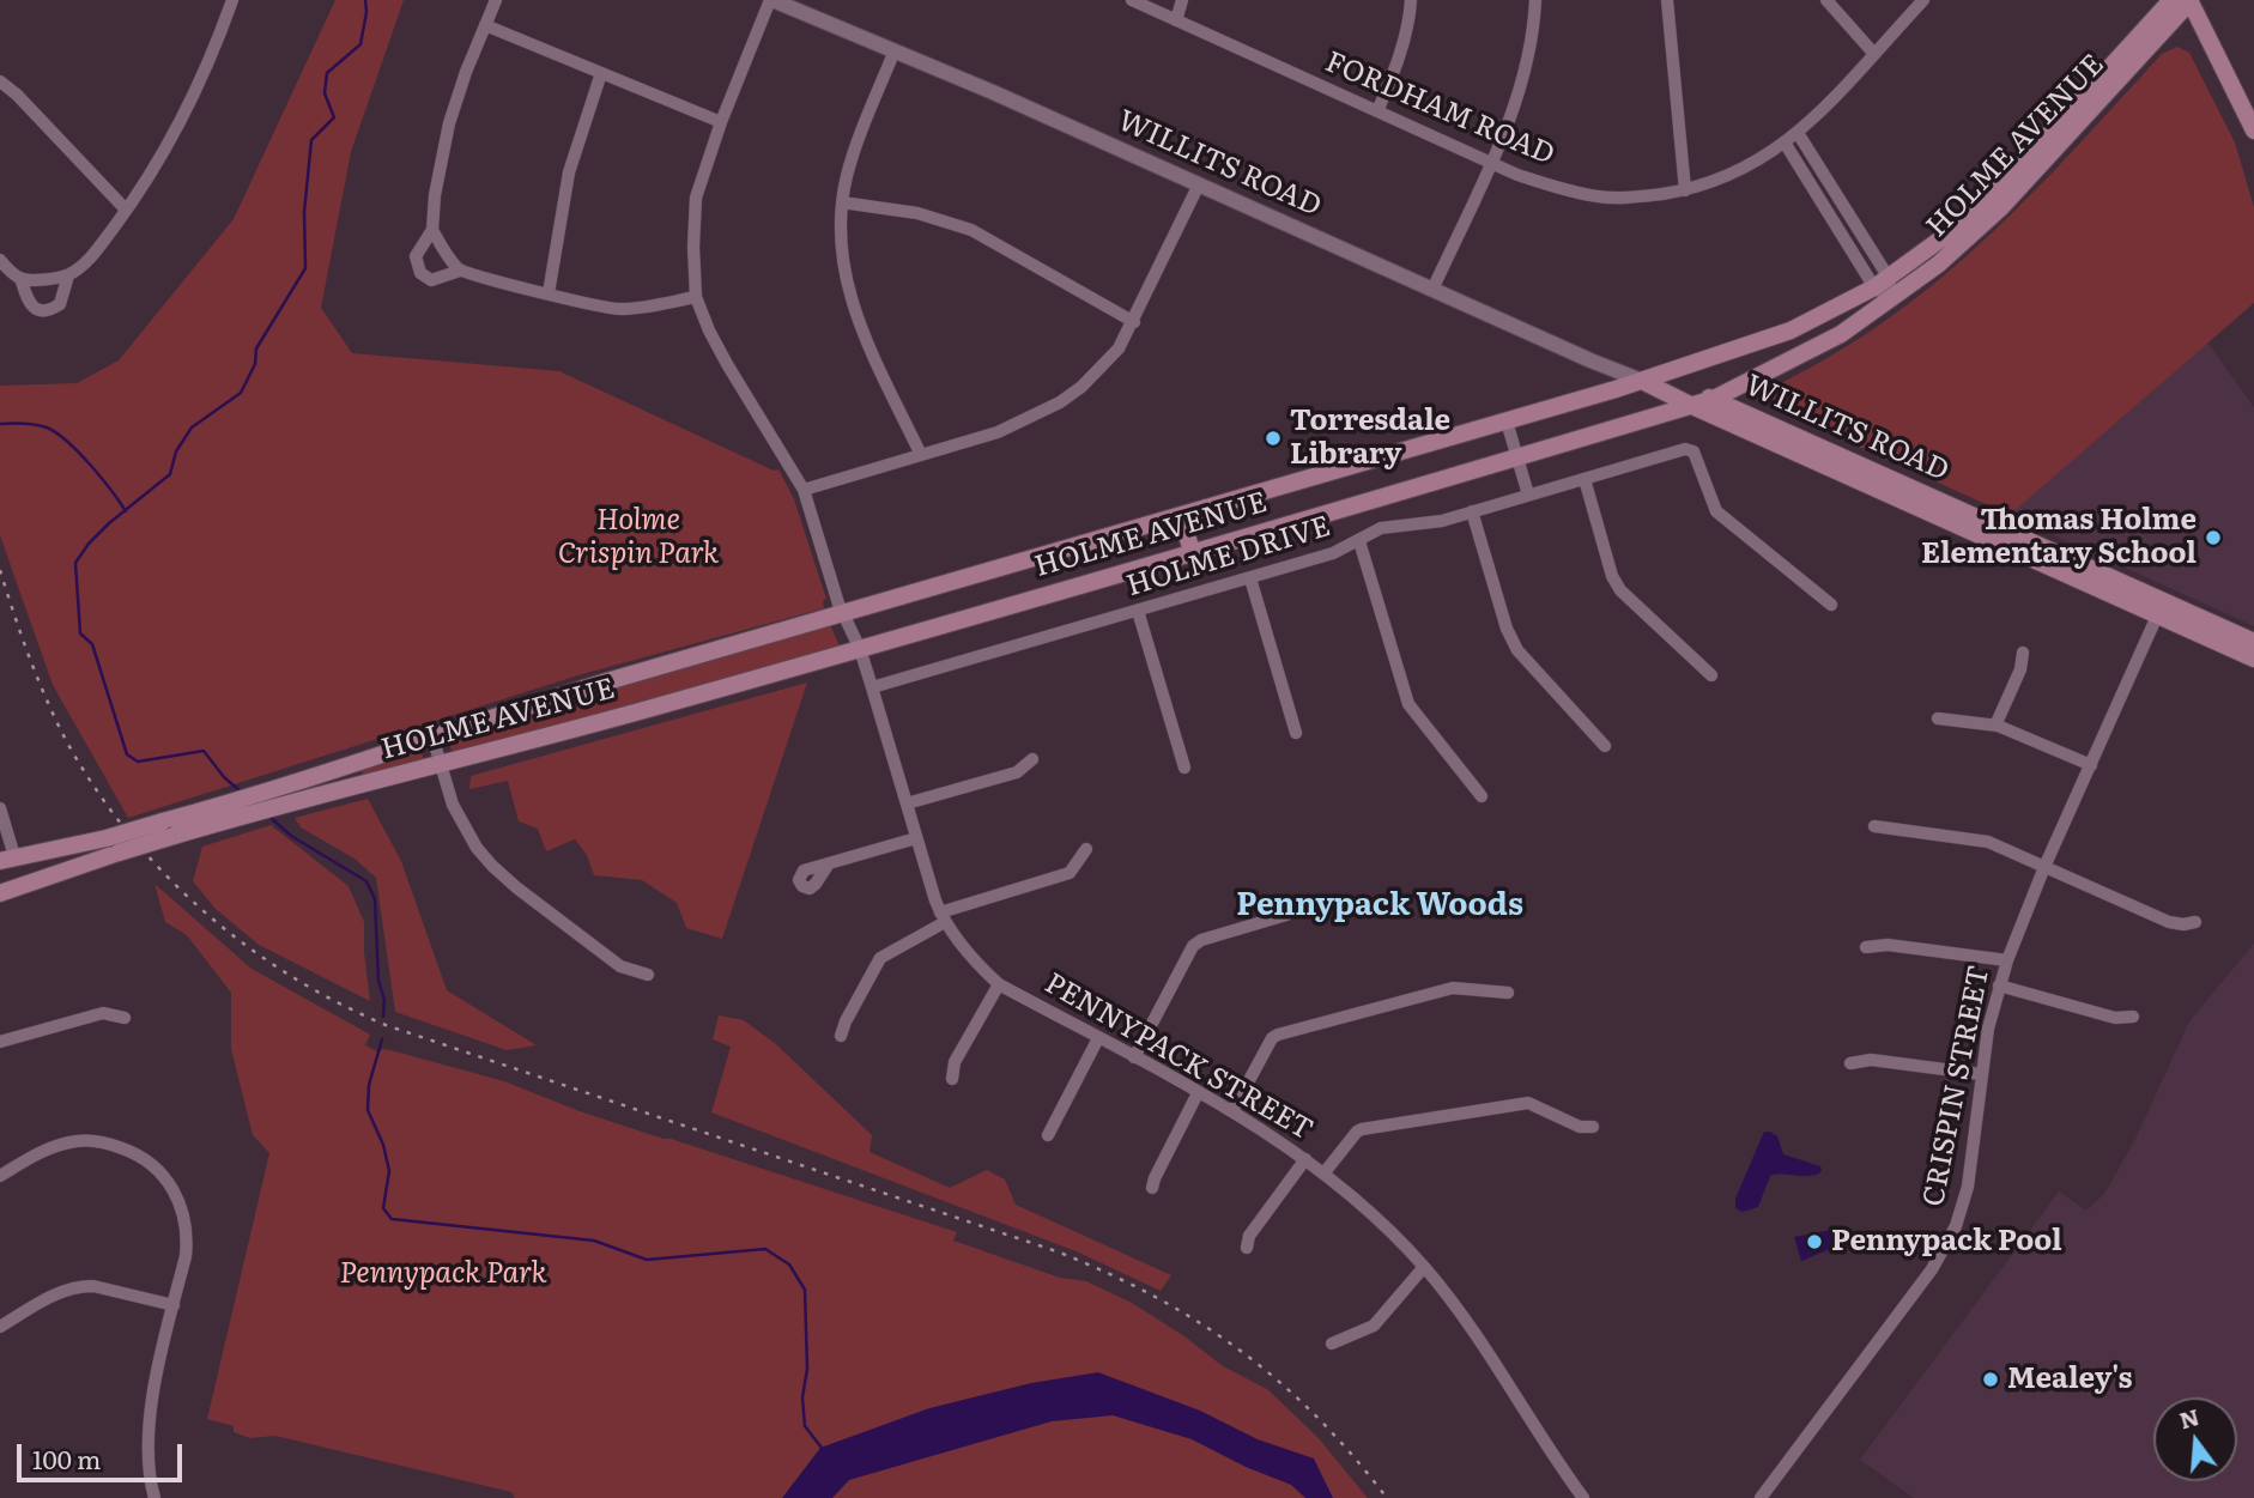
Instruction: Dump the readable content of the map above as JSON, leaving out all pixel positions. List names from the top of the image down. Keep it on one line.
{"streets":{"main road":["HOLME AVENUE","WILLITS ROAD"],"street":["FORDHAM ROAD","HOLME DRIVE","PENNYPACK STREET","CRISPIN STREET"]},"crossings":[["HOLME AVENUE","WILLITS ROAD"],["HOLME AVENUE","PENNYPACK STREET"],["WILLITS ROAD","PENNYPACK STREET"],["WILLITS ROAD","CRISPIN STREET"],["HOLME DRIVE","PENNYPACK STREET"]],"districts":["Pennypack Woods"],"parks":["Holme Crispin Park","Pennypack Park"],"places":["Torresdale Library","Thomas Holme Elementary School","Pennypack Pool","Mealey's"],"scale_bar":"100 m","north":"top"}
